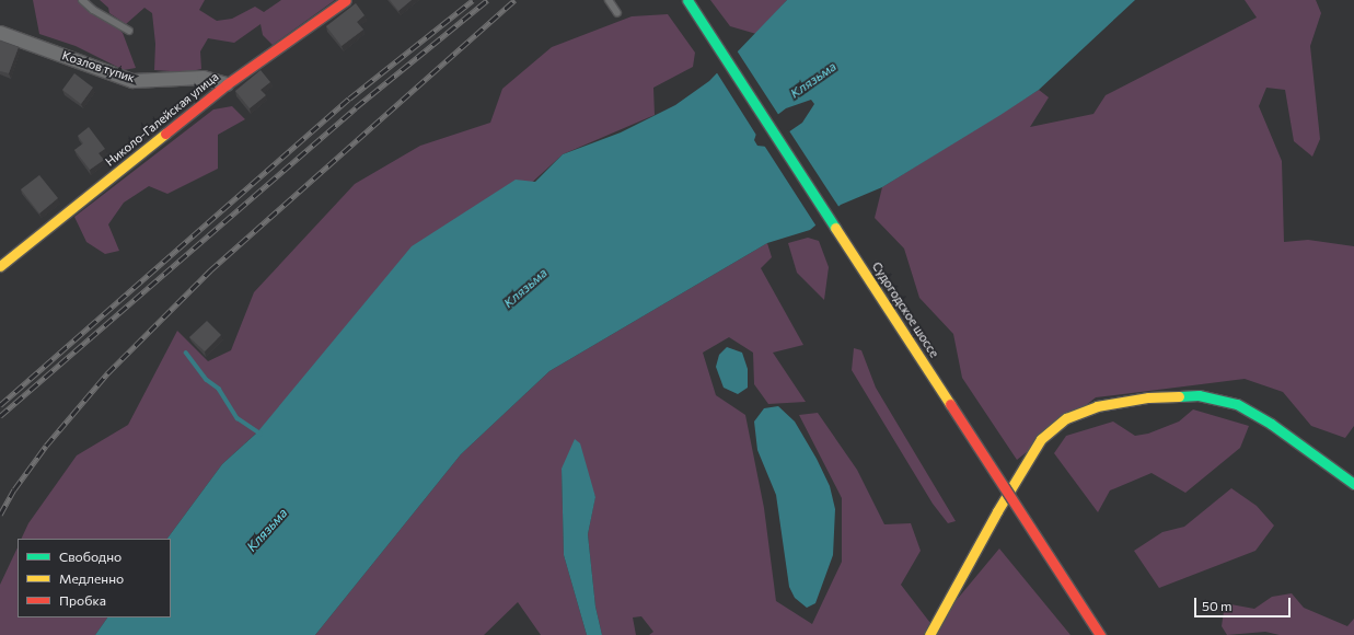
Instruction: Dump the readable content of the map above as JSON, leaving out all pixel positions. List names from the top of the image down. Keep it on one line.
{"streets":{"street":["Козлов тупик","Николо-Галейская улица","Судогодское шоссе"]},"crossings":[["Козлов тупик","Николо-Галейская улица"]],"water":["Клязьма"],"legend":["Свободно","Медленно","Пробка"],"scale_bar":"50 m"}
